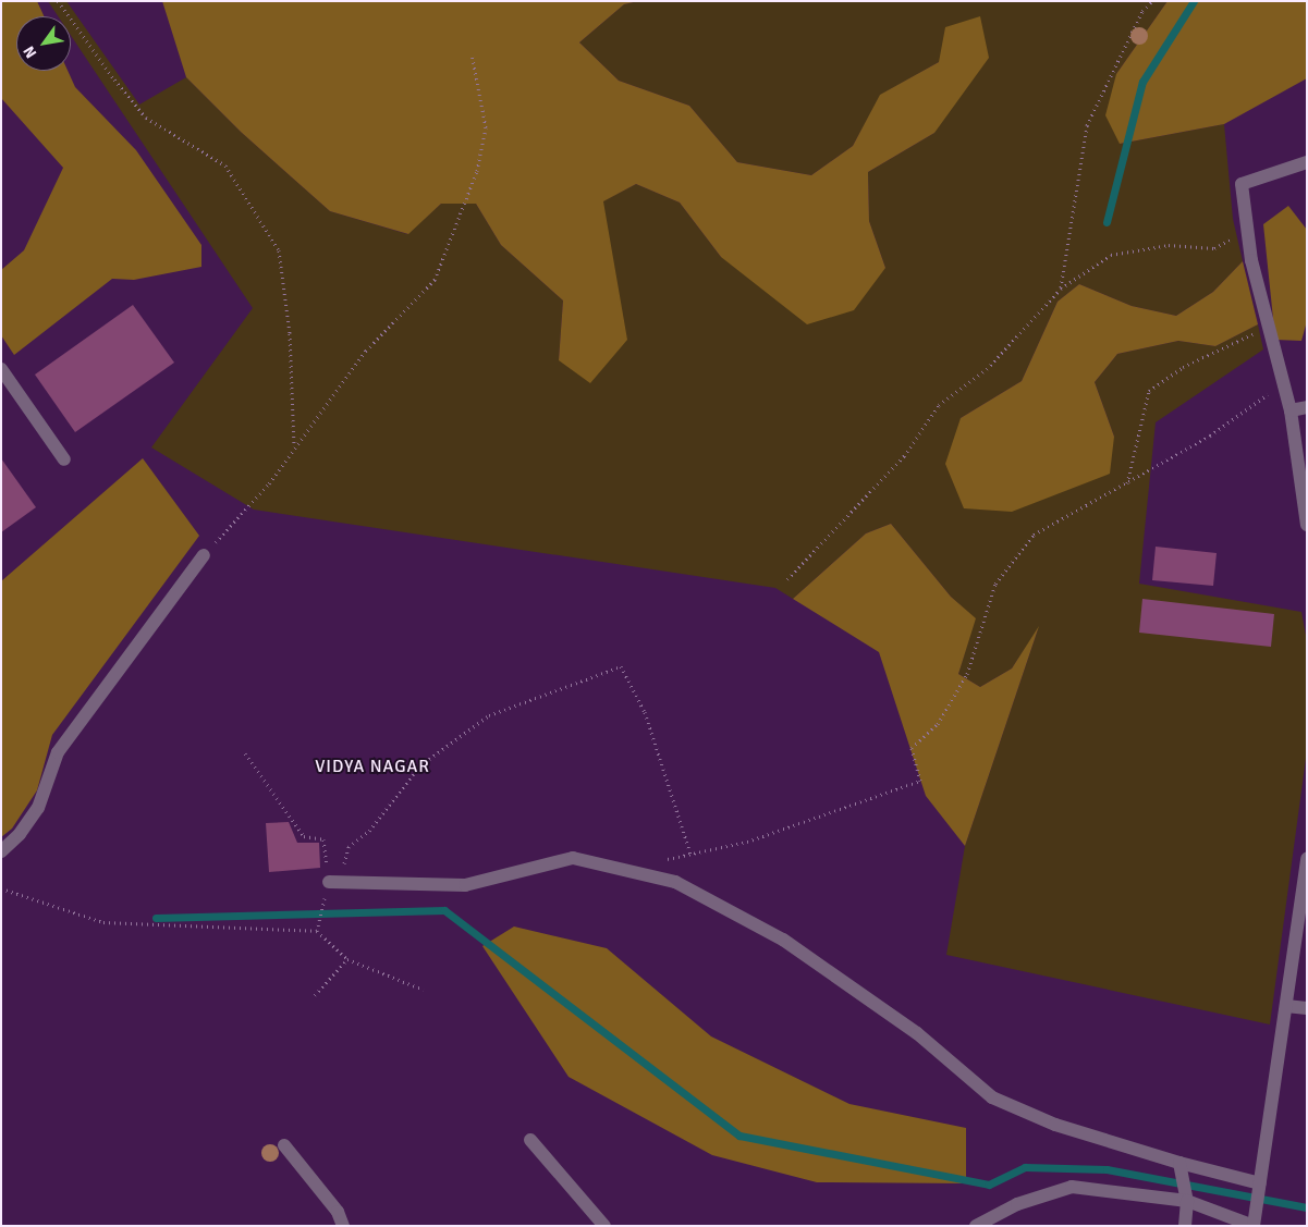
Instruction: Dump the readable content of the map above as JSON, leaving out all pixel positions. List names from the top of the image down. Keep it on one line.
{"districts":["VIDYA NAGAR"],"north":"bottom left"}
